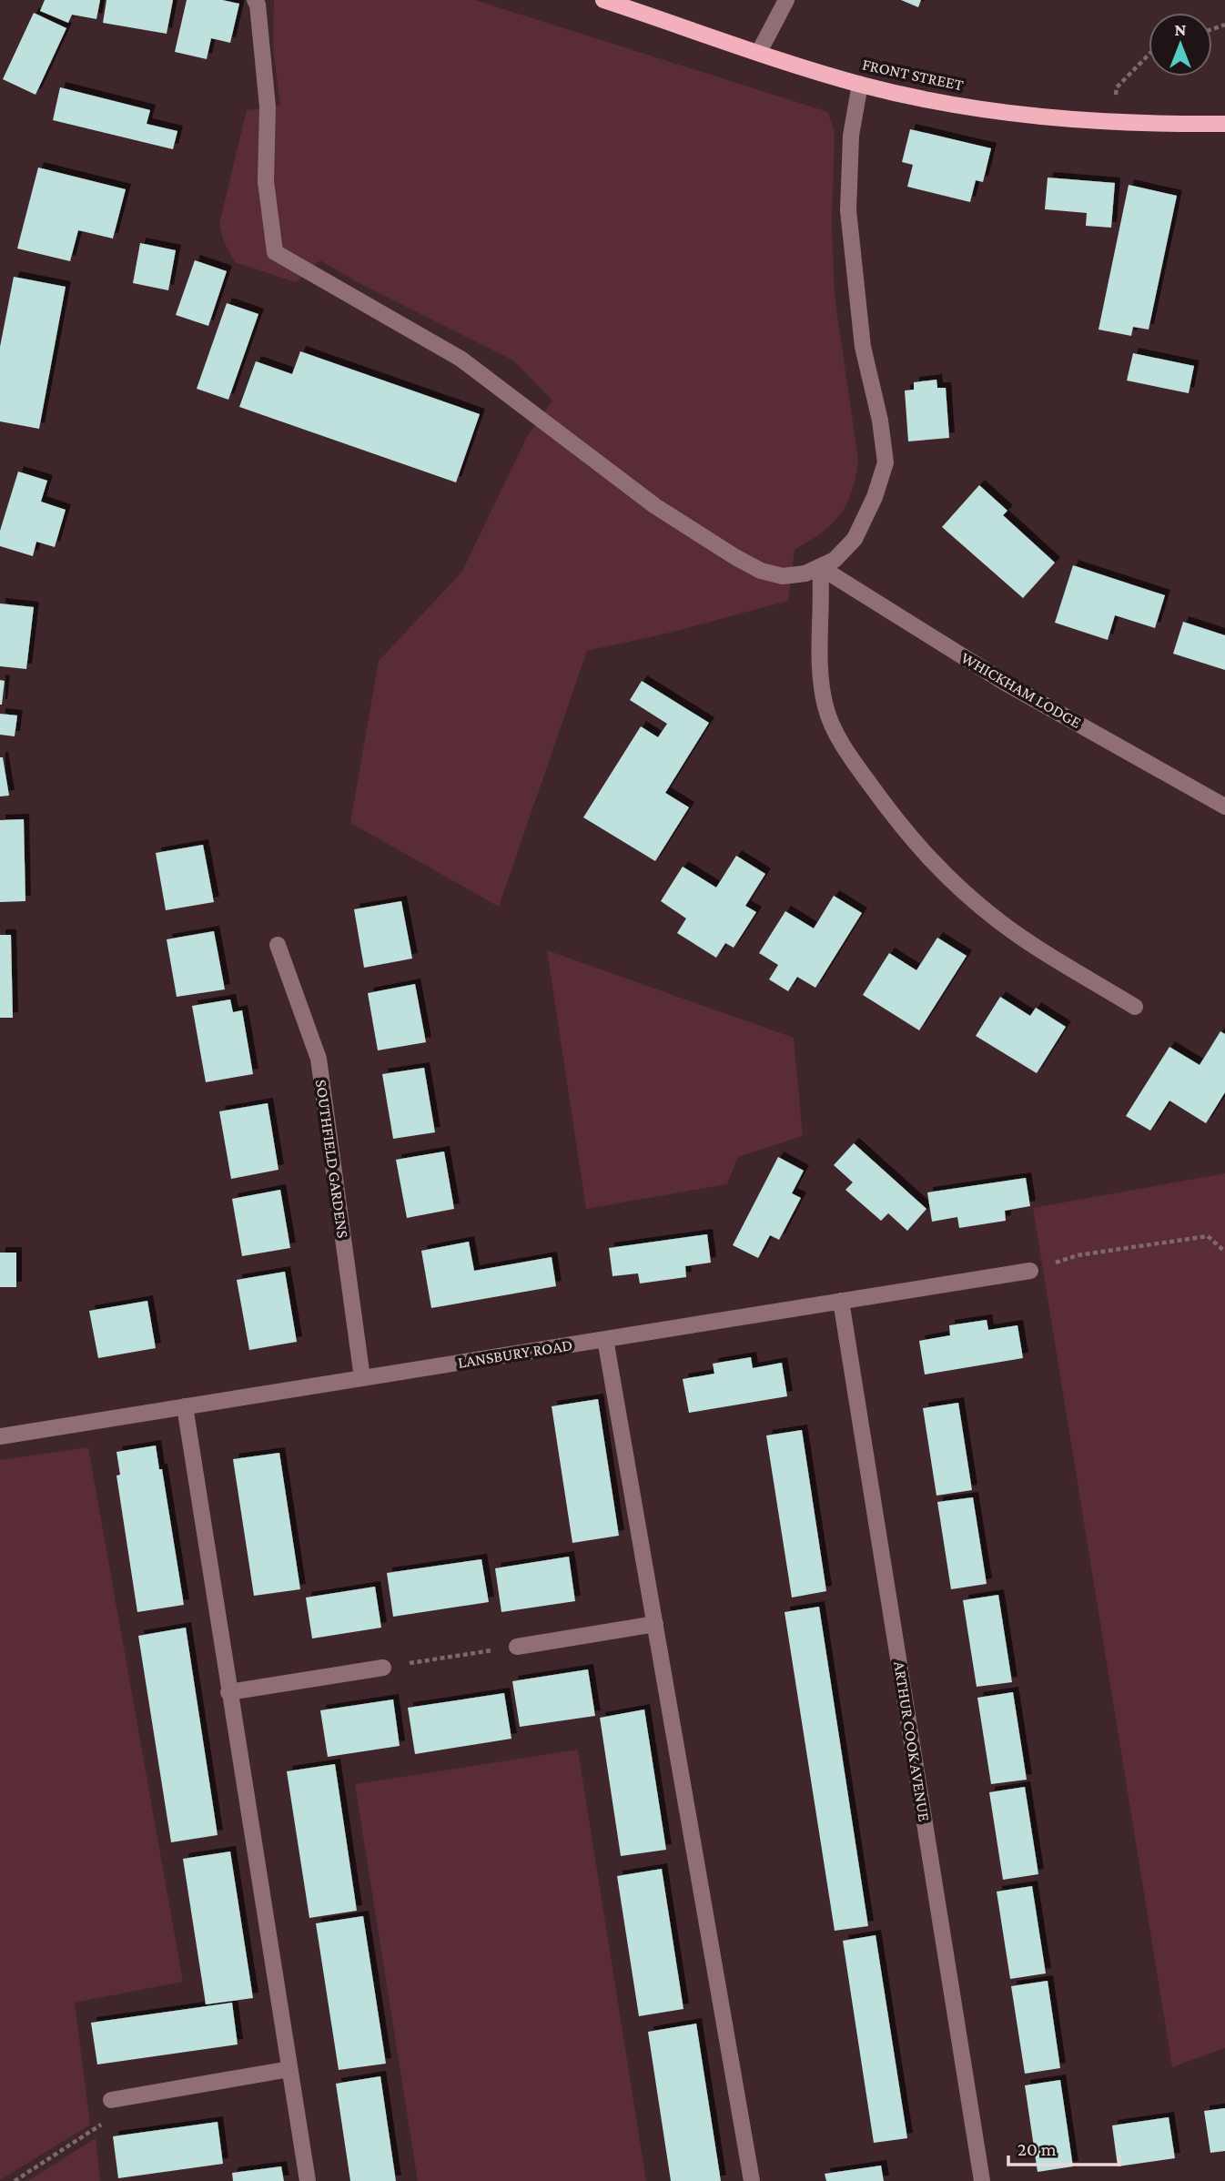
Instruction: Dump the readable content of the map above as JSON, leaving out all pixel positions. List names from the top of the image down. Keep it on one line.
{"streets":{"main road":["FRONT STREET"],"street":["WHICKHAM LODGE","SOUTHFIELD GARDENS","LANSBURY ROAD","ARTHUR COOK AVENUE"]},"crossings":[["SOUTHFIELD GARDENS","LANSBURY ROAD"],["LANSBURY ROAD","ARTHUR COOK AVENUE"]],"scale_bar":"20 m","north":"top"}
